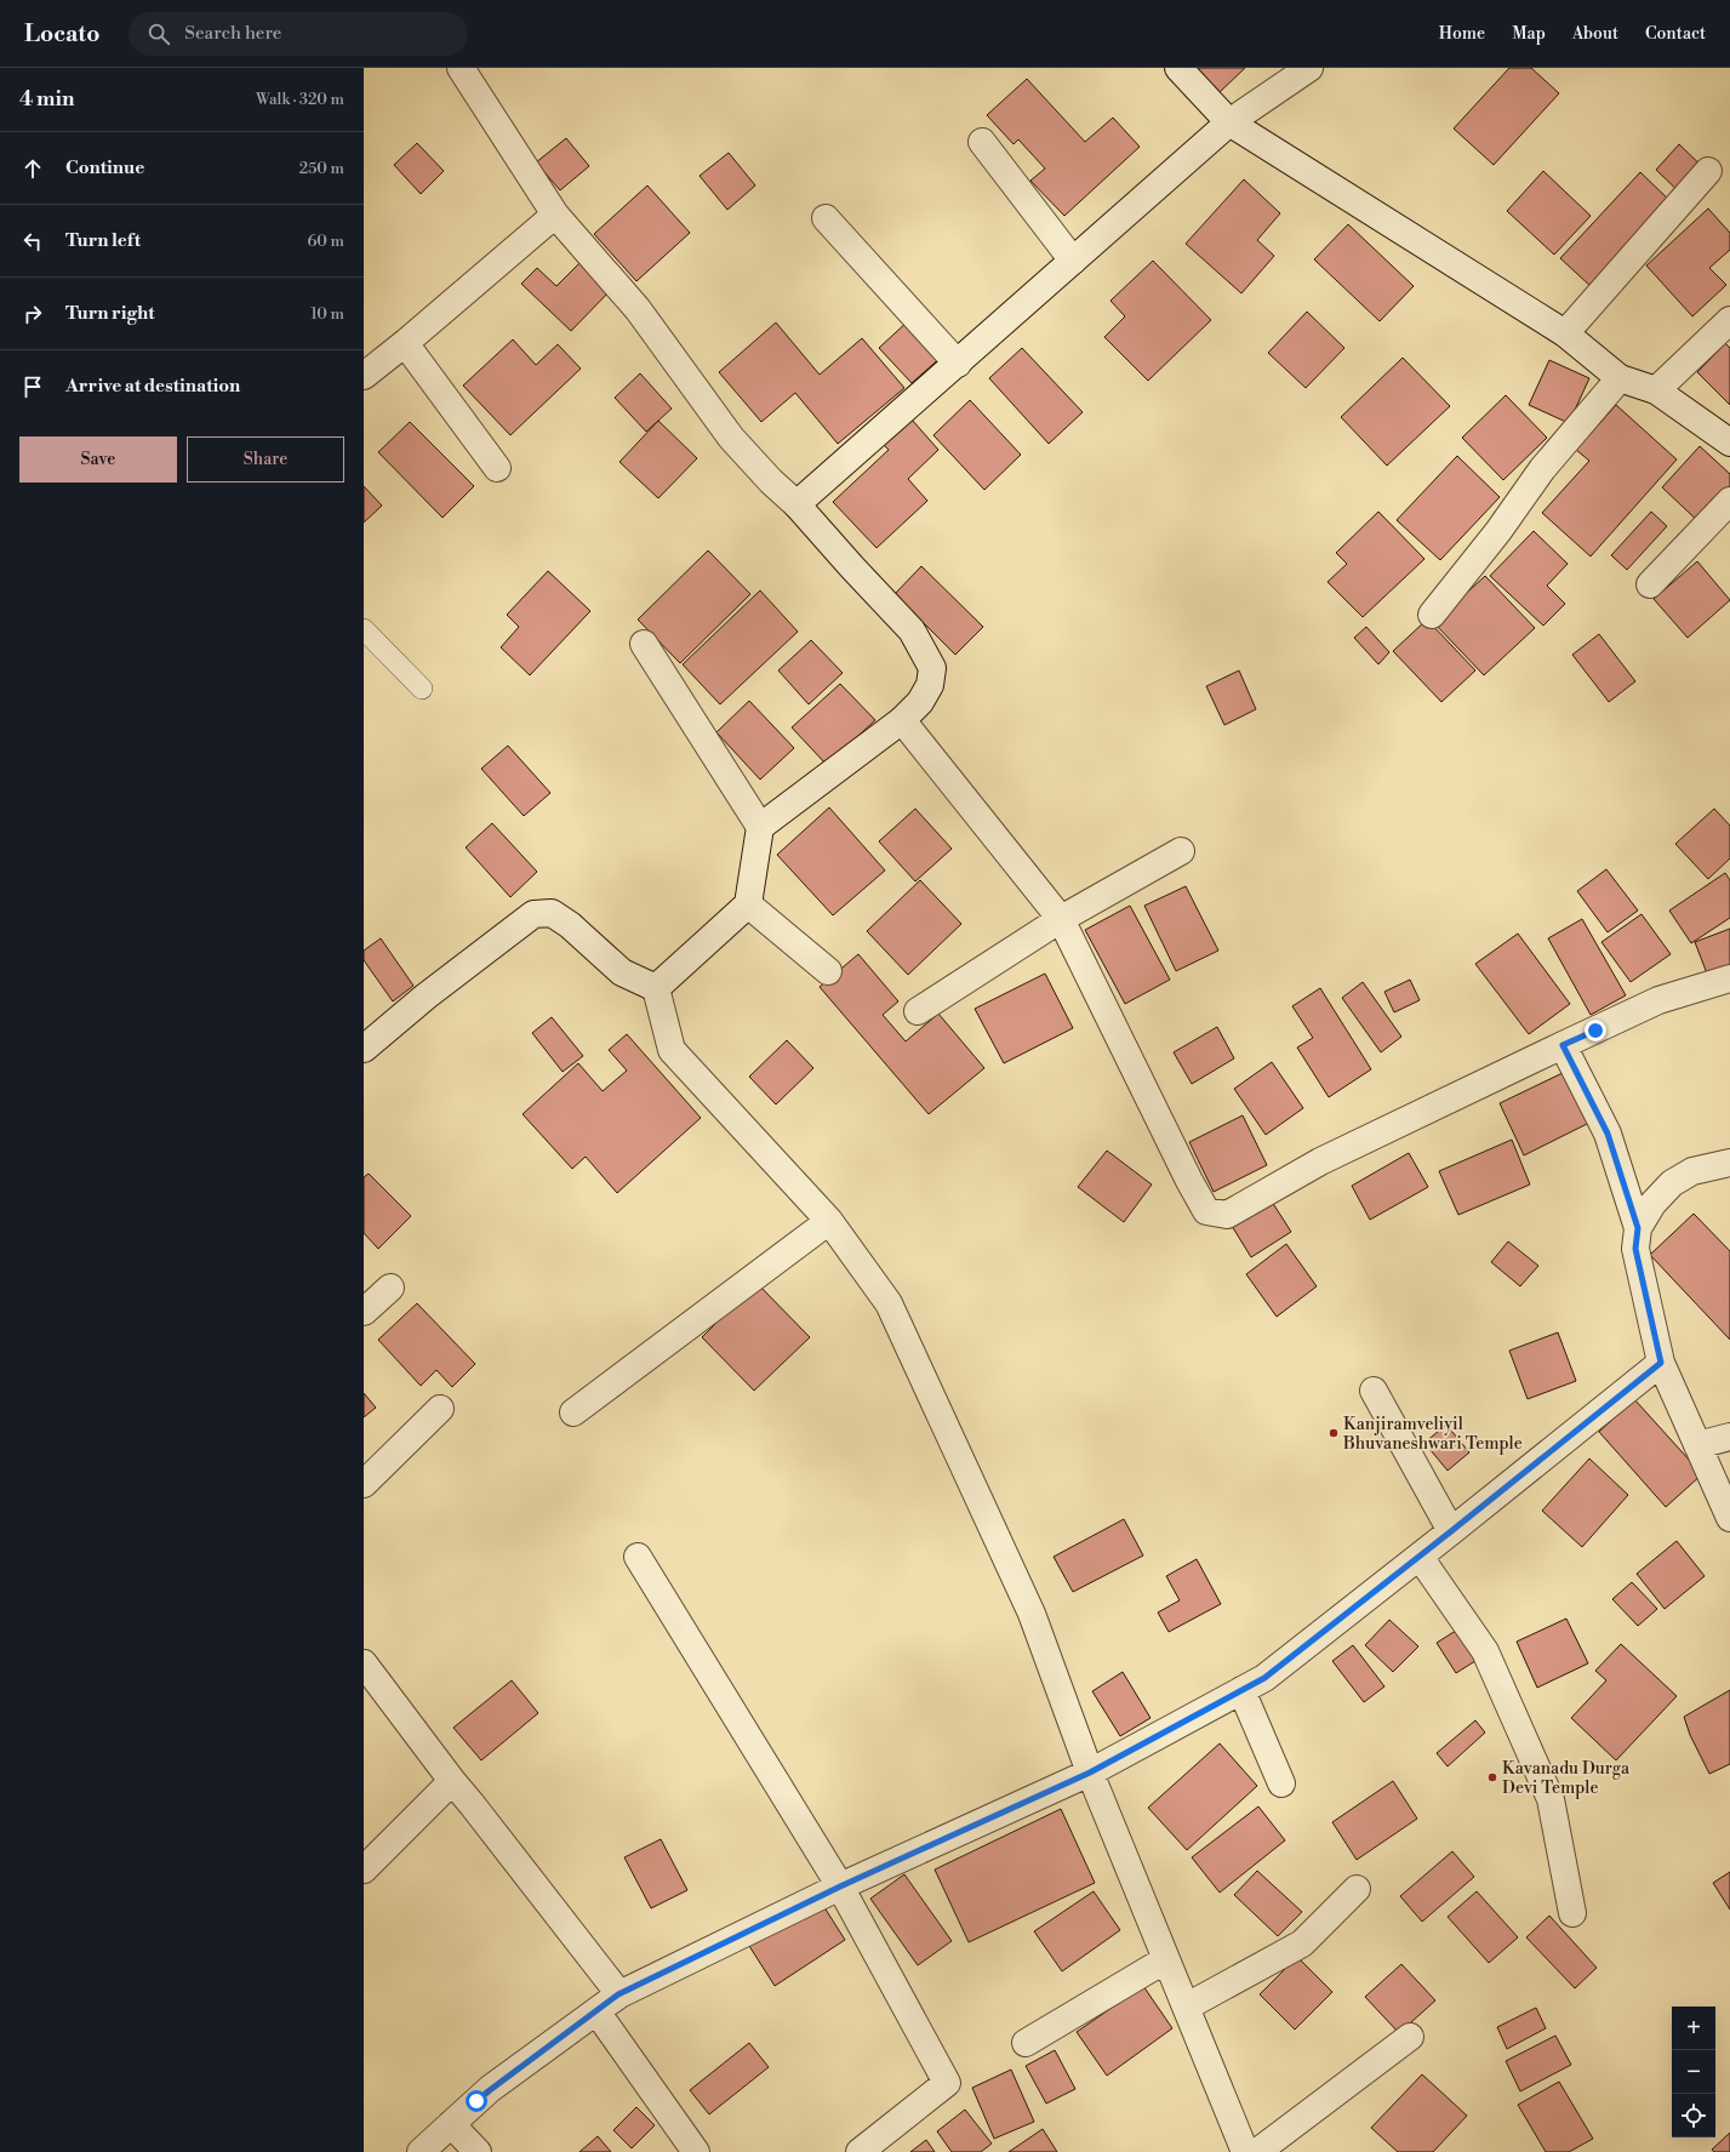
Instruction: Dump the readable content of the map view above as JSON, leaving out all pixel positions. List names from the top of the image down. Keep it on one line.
{"places":["Kanjiramveliyil Bhuvaneshwari Temple","Kavanadu Durga Devi Temple"],"page":{"header":"Locato","search":"Search here","nav":["Home","Map","About","Contact"],"heading":["4 min","Walk · 320 m"],"list":[["Continue","250 m"],["Turn left","60 m"],["Turn right","10 m"],"Arrive at destination"],"buttons":["Save","Share"],"map_buttons":["+","−"]}}
